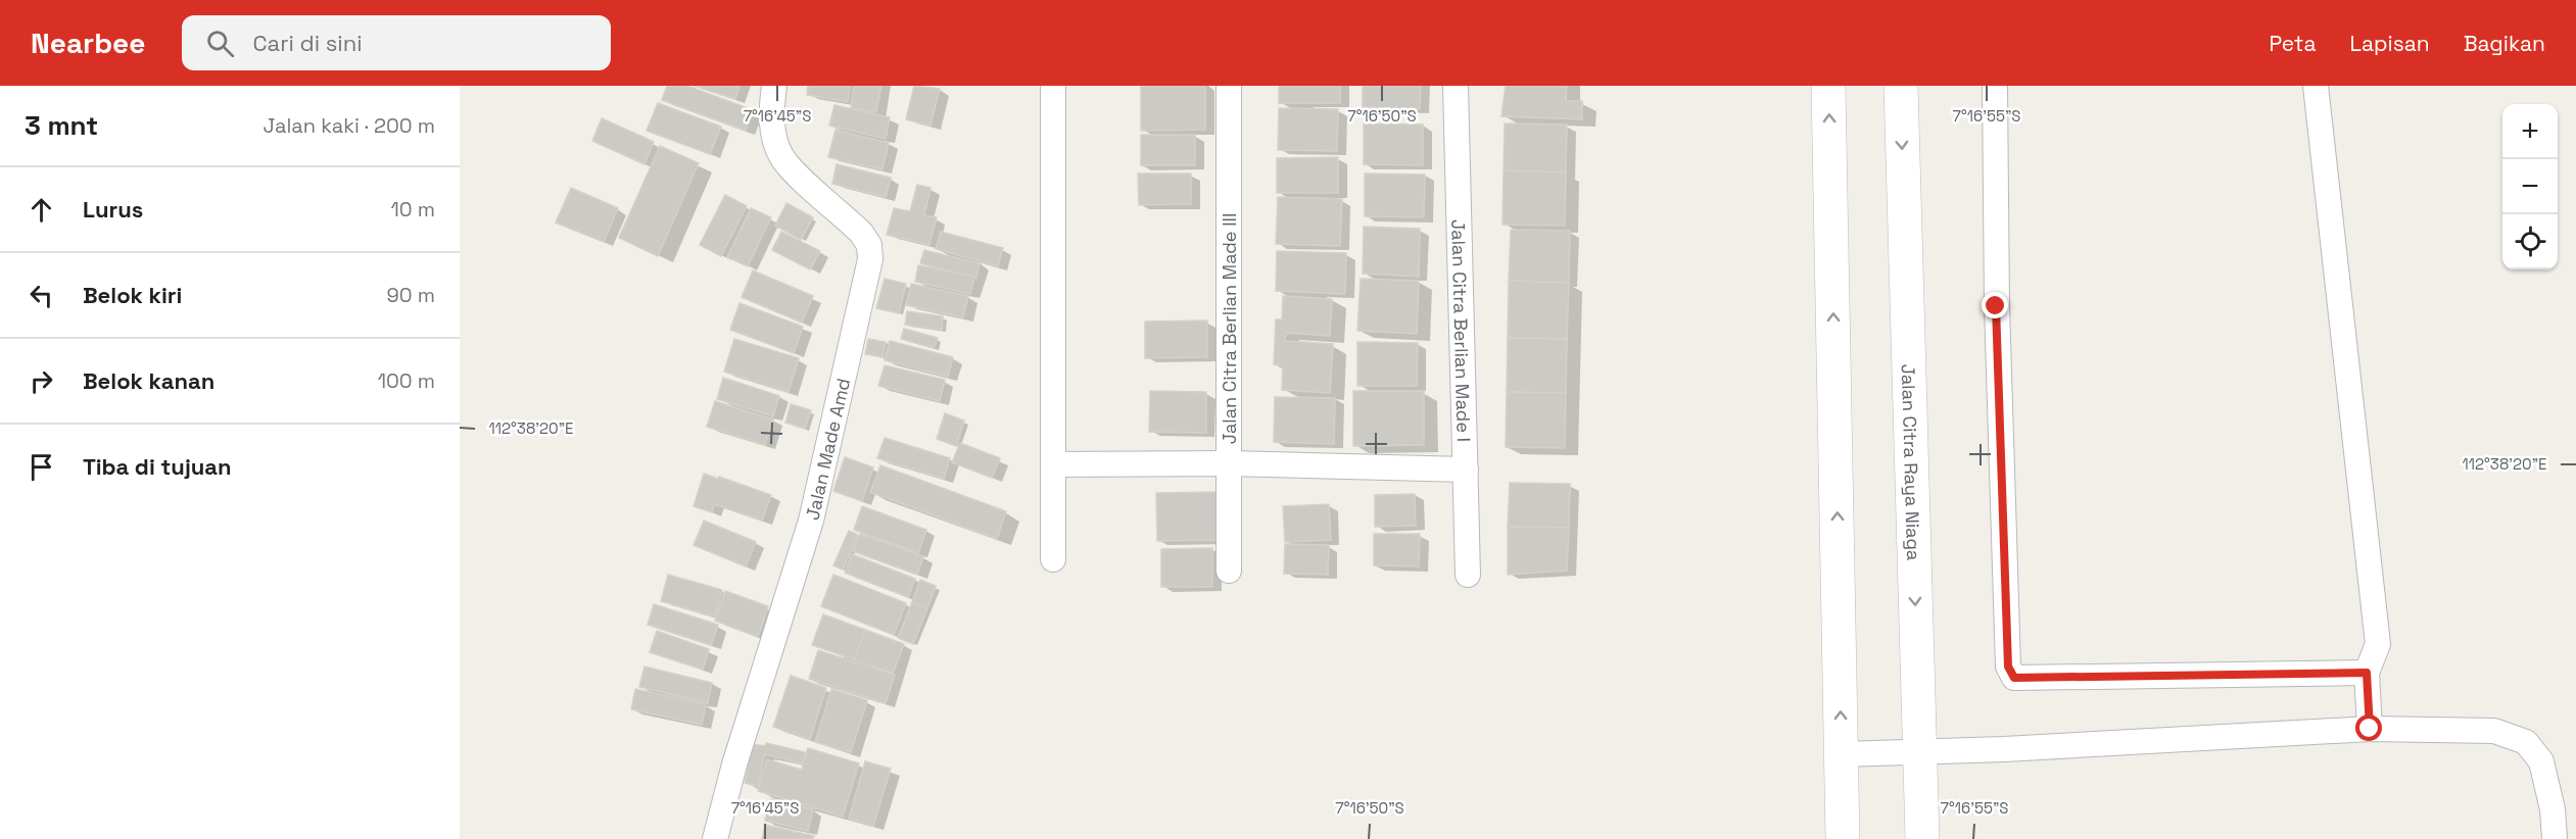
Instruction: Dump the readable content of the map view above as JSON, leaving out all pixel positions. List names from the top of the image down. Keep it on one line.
{"streets":{"street":["Jalan Citra Berlian Made III","Jalan Citra Berlian Made I","Jalan Made Amd","Jalan Citra Raya Niaga"]},"page":{"header":"Nearbee","search":"Cari di sini","nav":["Peta","Lapisan","Bagikan"],"heading":["3 mnt","Jalan kaki · 200 m"],"map_buttons":["+","−"],"list":[["Lurus","10 m"],["Belok kiri","90 m"],["Belok kanan","100 m"],"Tiba di tujuan"]},"coordinates":["7°16'45\"S","7°16'50\"S","7°16'55\"S","112°38'20\"E"]}
